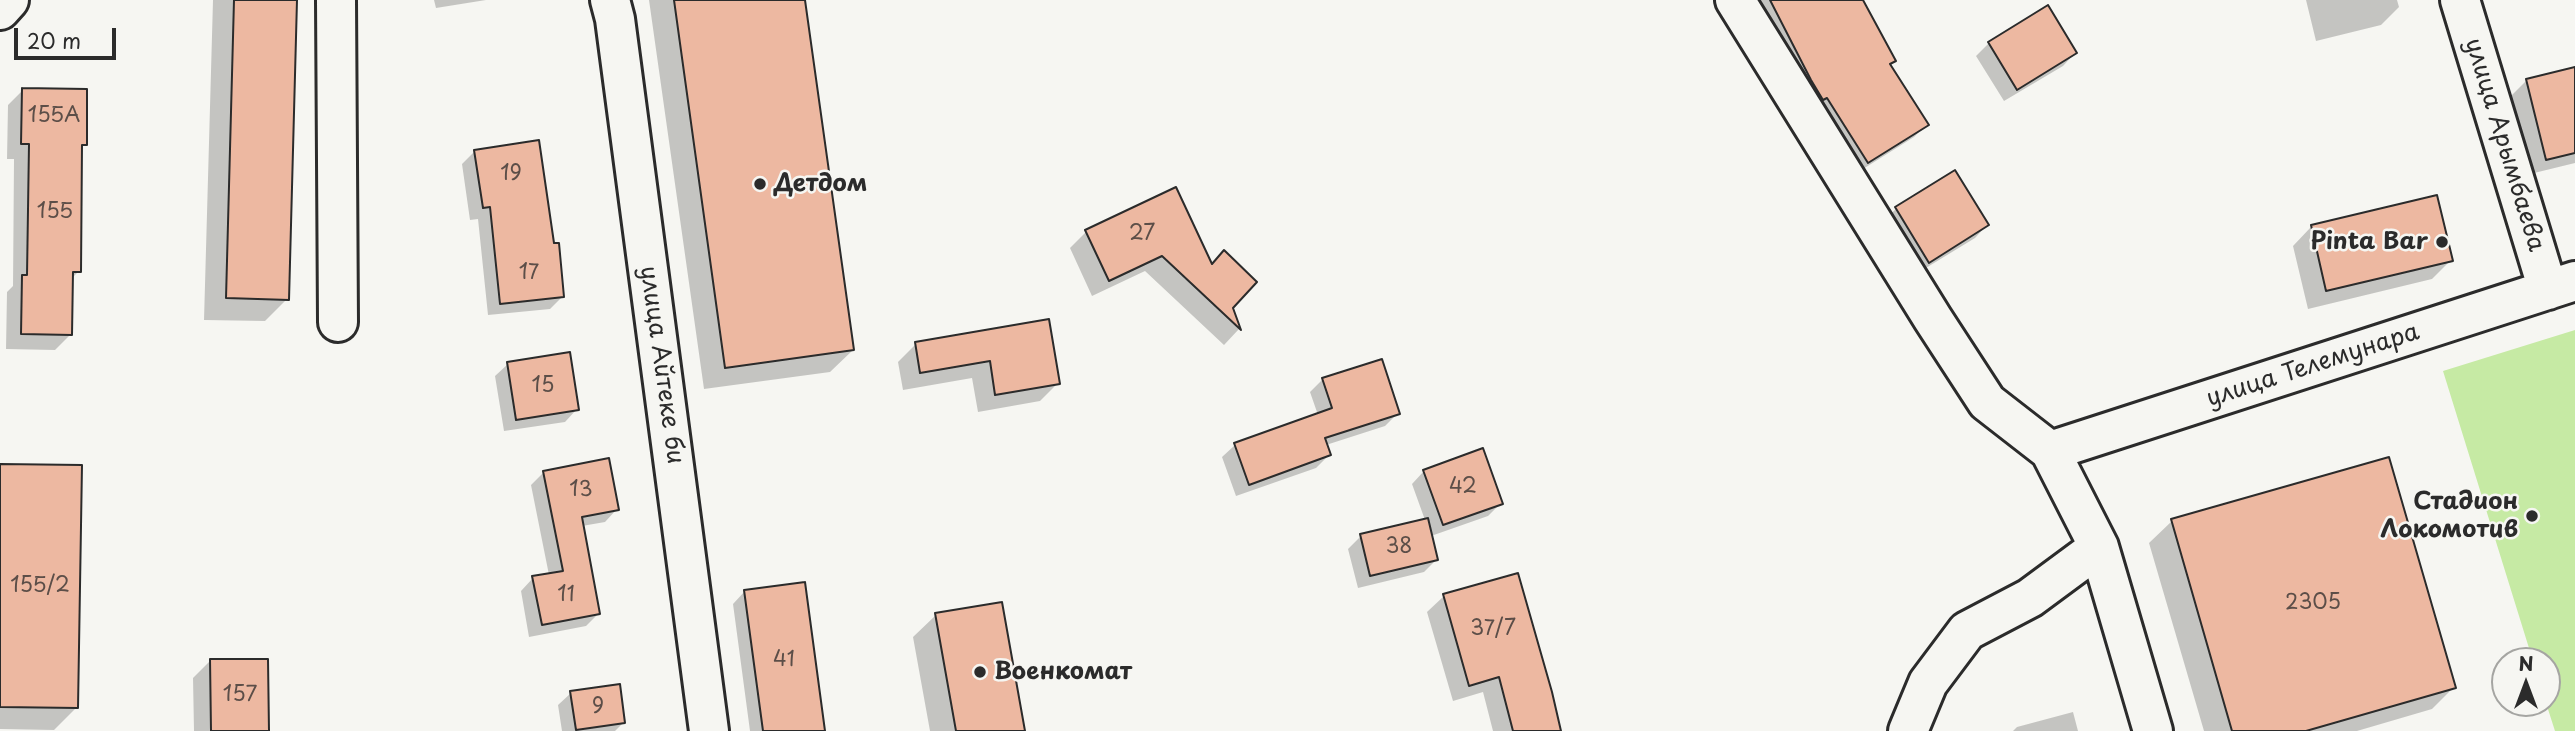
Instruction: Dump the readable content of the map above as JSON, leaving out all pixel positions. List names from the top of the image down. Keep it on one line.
{"streets":{"street":["улица Арымбаева","улица Айтеке би","улица Телемунара"]},"crossings":[["улица Арымбаева","улица Телемунара"]],"places":["Детдом","Pinta Bar","Стадион Локомотив","Военкомат"],"house_numbers":["155А","19","155","27","17","15","42","13","38","155/2","11","2305","37/7","41","157","9"],"scale_bar":"20 m","north":"top"}
